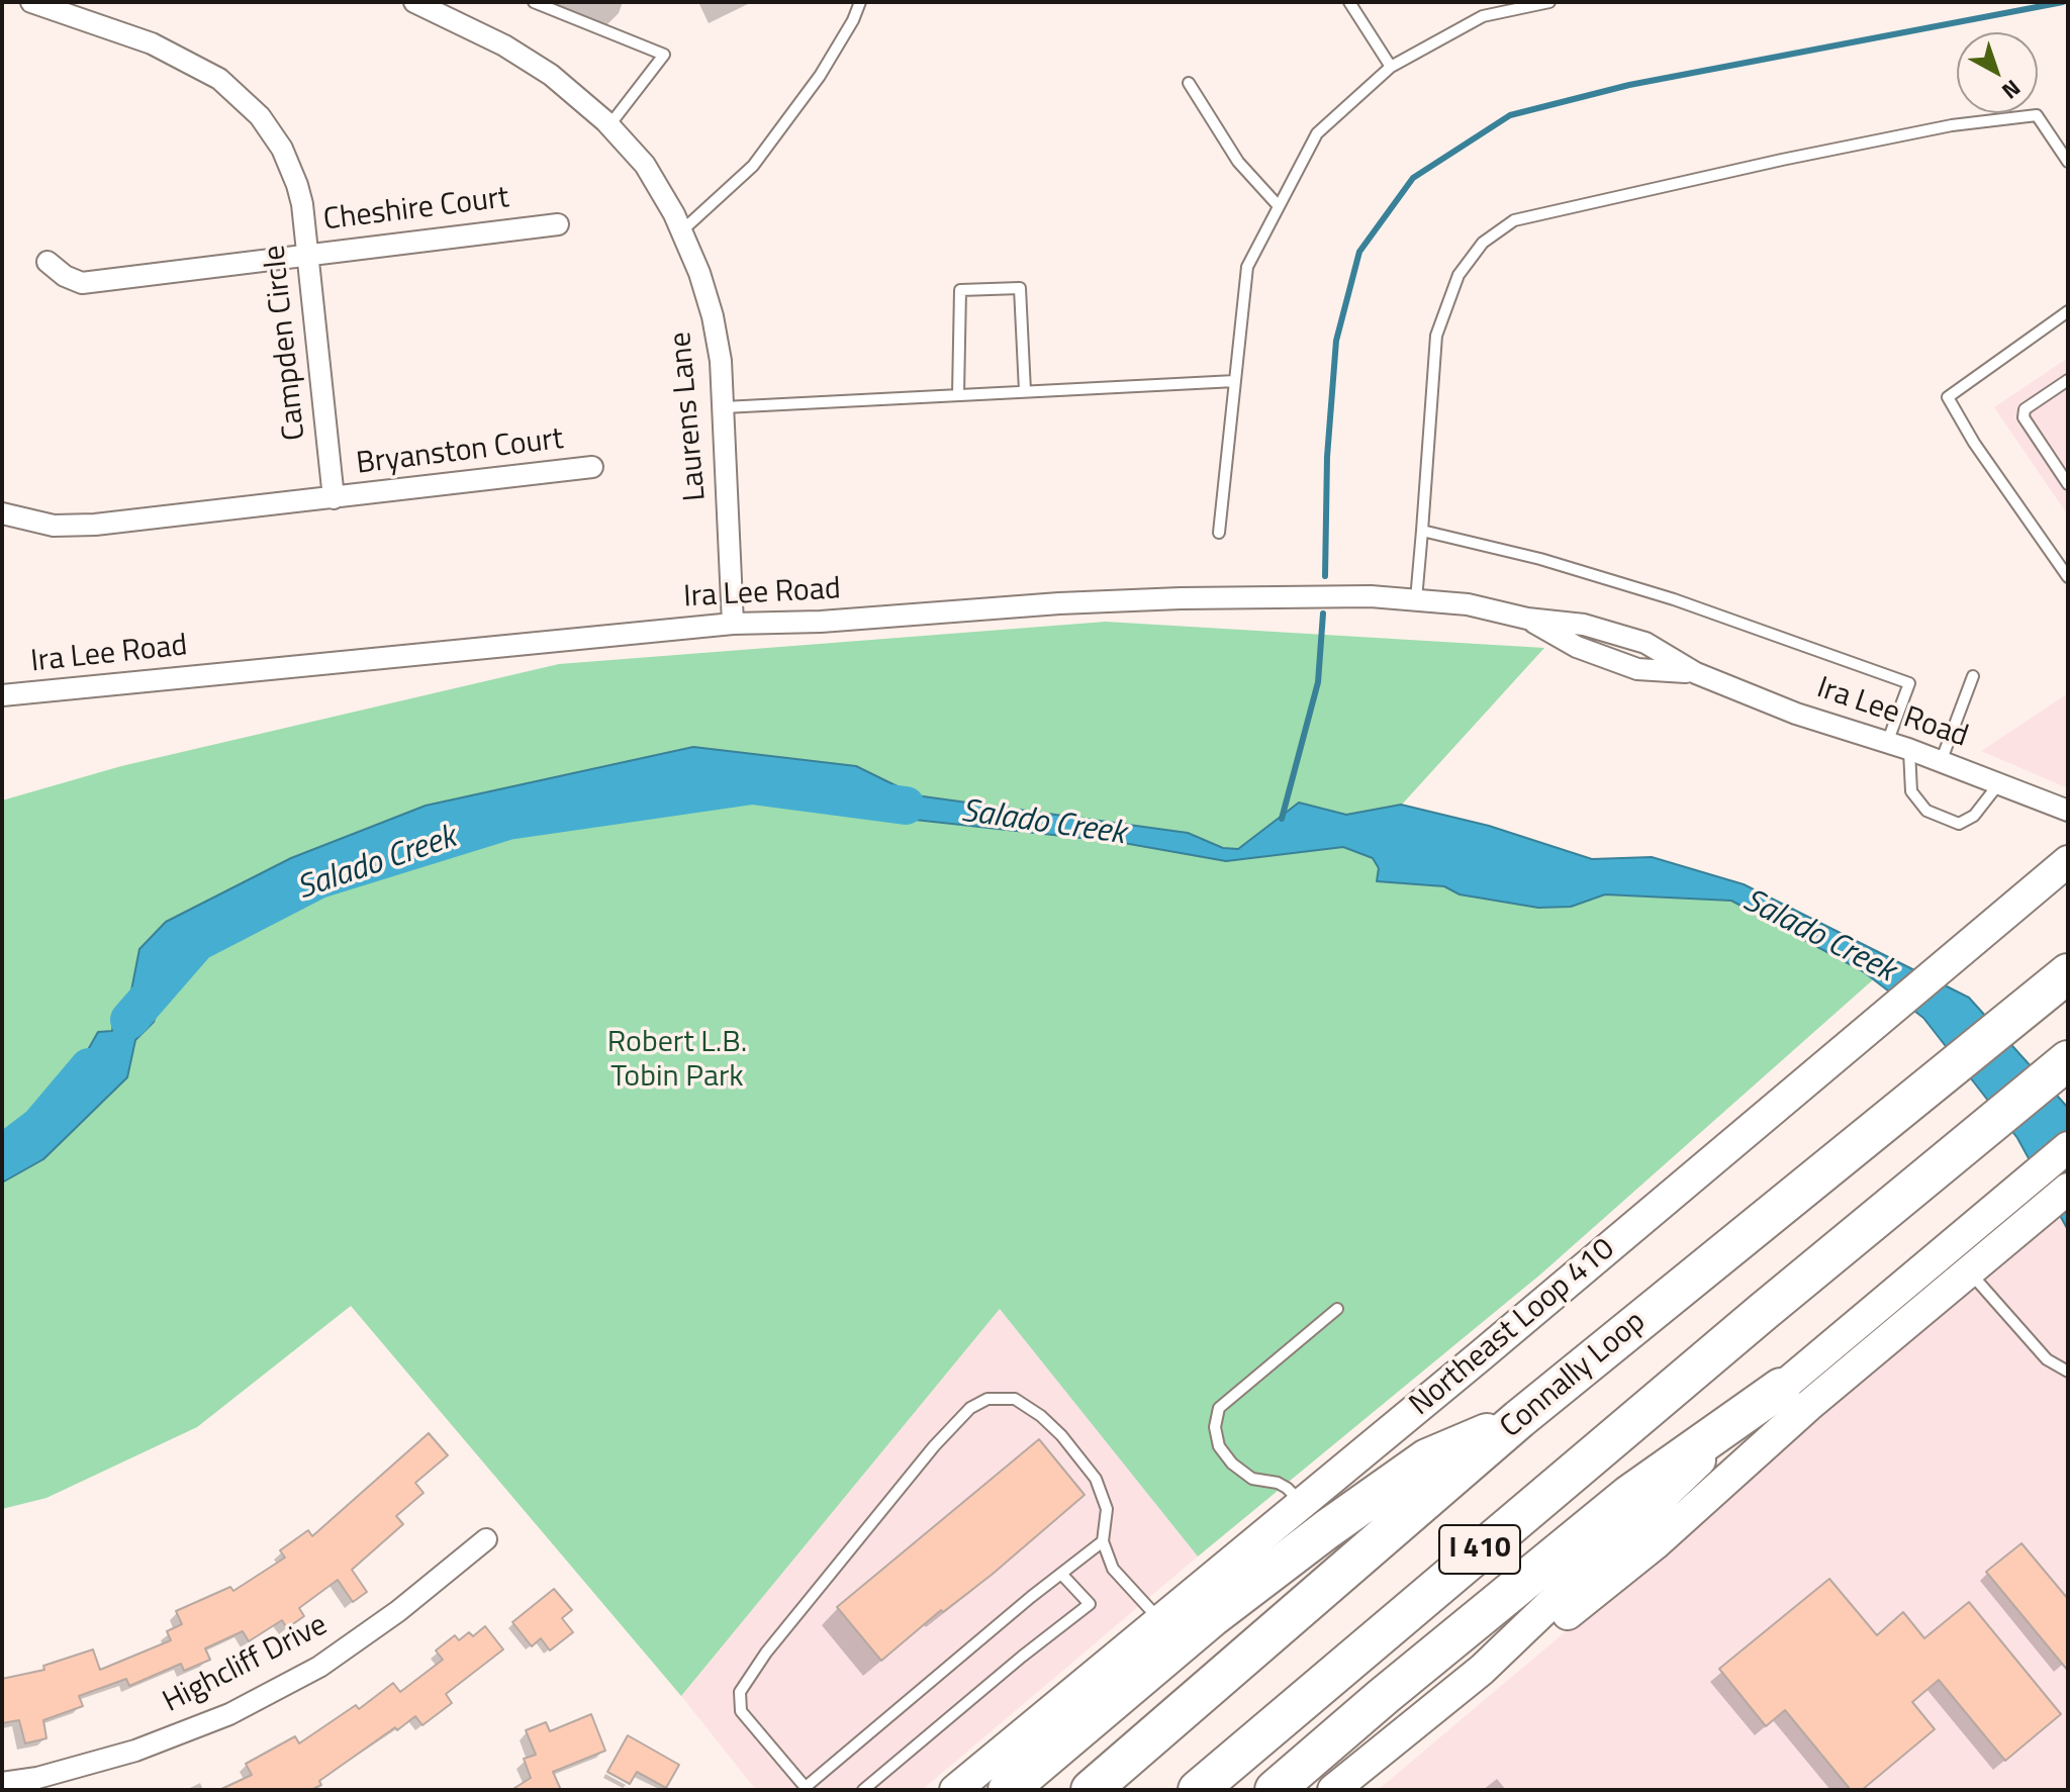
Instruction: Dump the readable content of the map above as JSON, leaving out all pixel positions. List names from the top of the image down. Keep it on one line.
{"streets":{"highway":["Connally Loop","I 410"],"main road":["Northeast Loop 410"],"street":["Cheshire Court","Campden Circle","Laurens Lane","Bryanston Court","Ira Lee Road","Highcliff Drive"]},"crossings":[["Cheshire Court","Campden Circle"],["Campden Circle","Bryanston Court"],["Laurens Lane","Ira Lee Road"]],"water":["Salado Creek"],"parks":["Robert L.B. Tobin Park"],"north":"bottom right"}
